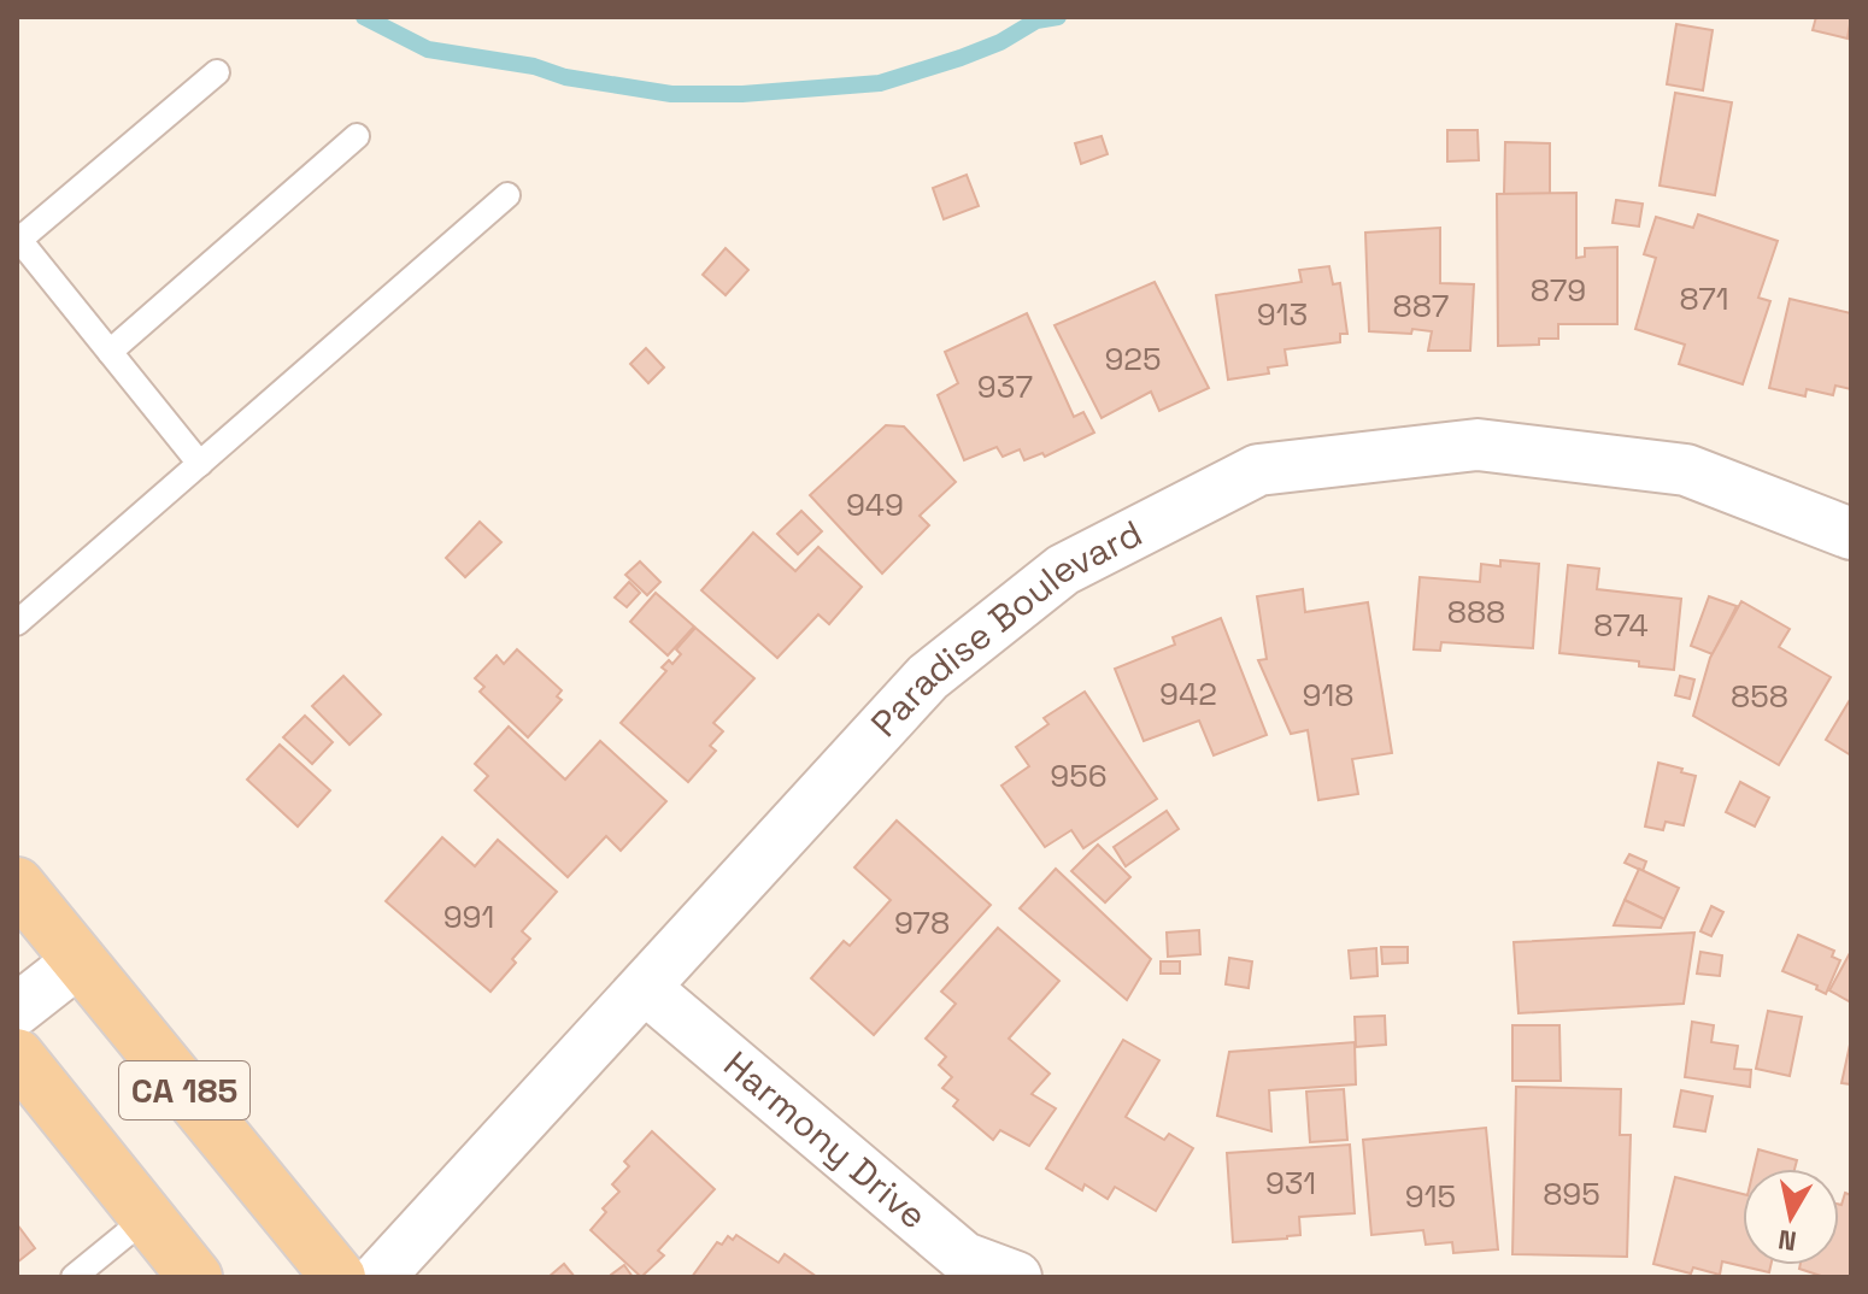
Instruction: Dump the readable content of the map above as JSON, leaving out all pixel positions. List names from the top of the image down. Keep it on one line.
{"streets":{"main road":["CA 185"],"street":["Paradise Boulevard","Harmony Drive"]},"crossings":[["Paradise Boulevard","Harmony Drive"]],"house_numbers":["879","871","887","913","925","937","949","888","874","942","918","858","956","991","978","931","895","915"],"north":"bottom"}
